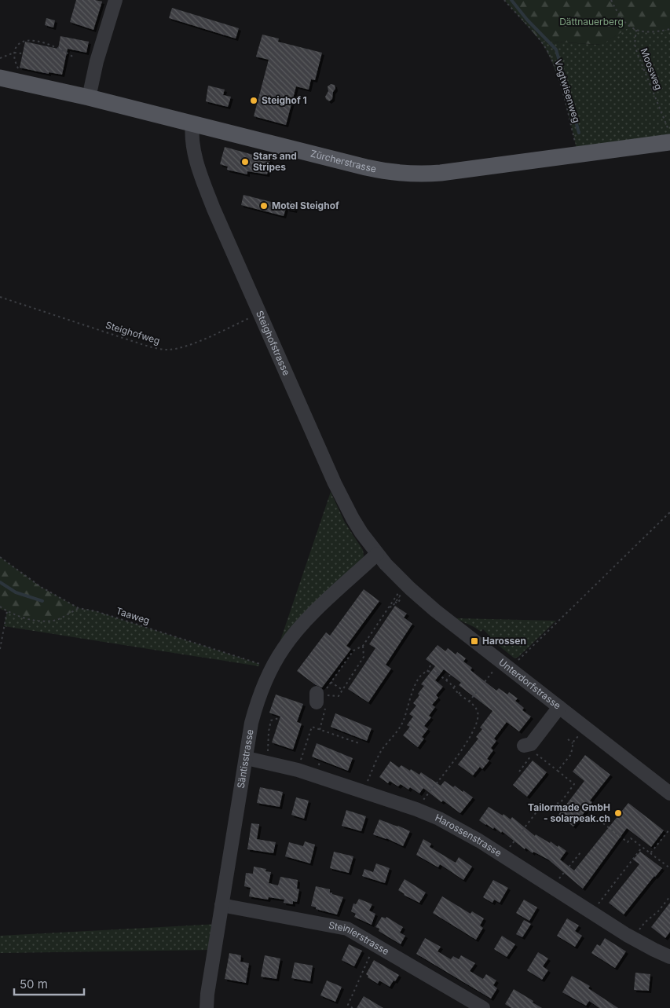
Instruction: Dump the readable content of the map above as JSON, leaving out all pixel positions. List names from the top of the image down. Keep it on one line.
{"streets":{"main road":["Zürcherstrasse"],"street":["Steighofstrasse","Unterdorfstrasse","Säntisstrasse","Harossenstrasse","Steinlerstrasse"],"path":["Moosweg","Vogtwisenweg","Steighofweg","Taaweg"]},"crossings":[["Vogtwisenweg","Zürcherstrasse"],["Zürcherstrasse","Steighofstrasse"],["Steighofweg","Steighofstrasse"],["Steighofstrasse","Unterdorfstrasse"],["Steighofstrasse","Säntisstrasse"],["Taaweg","Säntisstrasse"],["Unterdorfstrasse","Säntisstrasse"],["Säntisstrasse","Harossenstrasse"],["Säntisstrasse","Steinlerstrasse"]],"parks":["Dättnauerberg"],"places":{"other":["Steighof 1","Stars and Stripes","Motel Steighof","Tailormade GmbH - solarpeak.ch"],"transit":["Harossen"]},"scale_bar":"50 m"}
